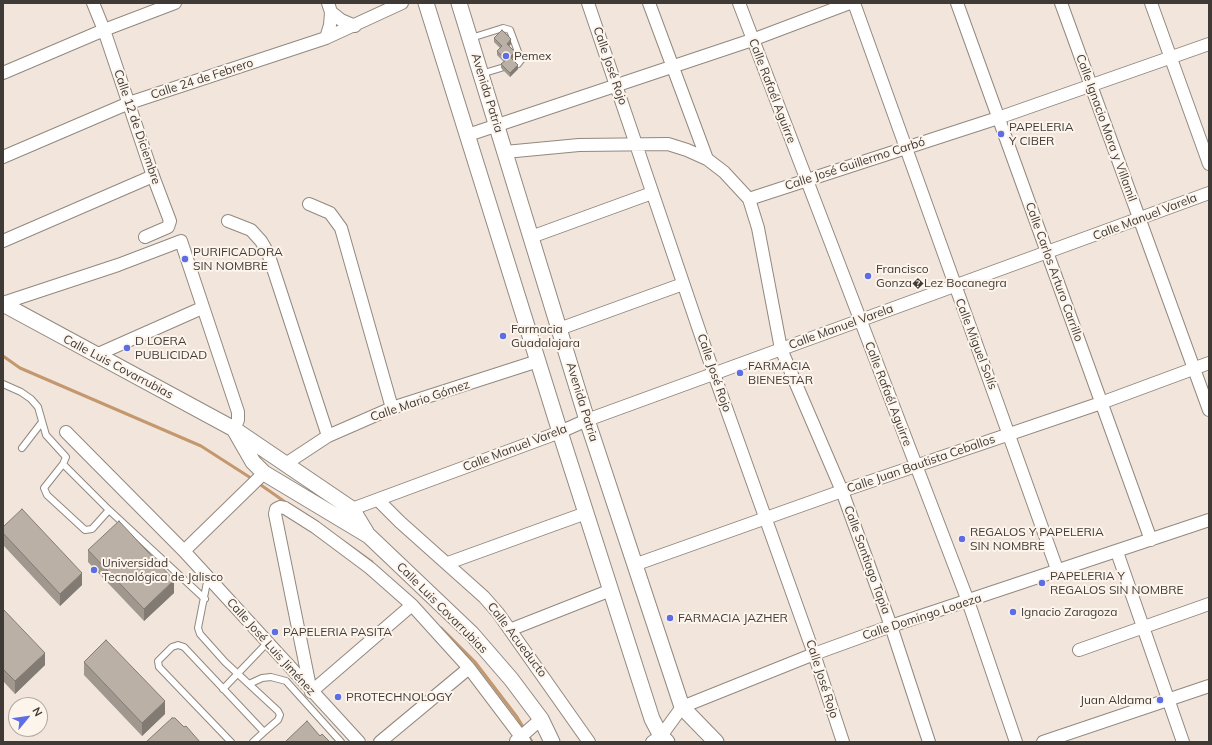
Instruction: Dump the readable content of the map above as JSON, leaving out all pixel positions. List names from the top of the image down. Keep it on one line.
{"streets":{"street":["Calle José Rojo","Calle 24 de Febrero","Calle Rafaél Aguirre","Avenida Patria","Calle 12 de Diciembre","Calle Ignacio Mora y Villamil","Calle José Guillermo Carbó","Calle Manuel Varela","Calle Carlos Arturo Carrillo","Calle Miguel Solís","Calle Luis Covarrubias","Calle Mario Gómez","Calle Juan Bautista Ceballos","Calle Santiago Tapia","Calle Domingo Loaeza","Calle Acueducto","Calle José Luis Jiménez"]},"crossings":[["Calle José Rojo","Calle Manuel Varela"],["Calle José Rojo","Calle Juan Bautista Ceballos"],["Calle José Rojo","Calle Domingo Loaeza"],["Calle 24 de Febrero","Calle 12 de Diciembre"],["Calle Rafaél Aguirre","Calle José Guillermo Carbó"],["Calle Rafaél Aguirre","Calle Manuel Varela"],["Calle Rafaél Aguirre","Calle Juan Bautista Ceballos"],["Calle Rafaél Aguirre","Calle Domingo Loaeza"],["Avenida Patria","Calle Manuel Varela"],["Avenida Patria","Calle Juan Bautista Ceballos"],["Avenida Patria","Calle Domingo Loaeza"],["Calle Ignacio Mora y Villamil","Calle José Guillermo Carbó"],["Calle Ignacio Mora y Villamil","Calle Manuel Varela"],["Calle Ignacio Mora y Villamil","Calle Juan Bautista Ceballos"],["Calle José Guillermo Carbó","Calle Carlos Arturo Carrillo"],["Calle José Guillermo Carbó","Calle Miguel Solís"],["Calle José Guillermo Carbó","Calle Santiago Tapia"],["Calle Manuel Varela","Calle Carlos Arturo Carrillo"],["Calle Manuel Varela","Calle Miguel Solís"],["Calle Manuel Varela","Calle Luis Covarrubias"],["Calle Manuel Varela","Calle Santiago Tapia"],["Calle Manuel Varela","Calle Acueducto"],["Calle Carlos Arturo Carrillo","Calle Juan Bautista Ceballos"],["Calle Carlos Arturo Carrillo","Calle Domingo Loaeza"],["Calle Miguel Solís","Calle Juan Bautista Ceballos"],["Calle Miguel Solís","Calle Domingo Loaeza"],["Calle Luis Covarrubias","Calle Mario Gómez"],["Calle Juan Bautista Ceballos","Calle Santiago Tapia"],["Calle Santiago Tapia","Calle Domingo Loaeza"]],"places":["Pemex","PAPELERIA Y CIBER","PURIFICADORA SIN NOMBRE","Francisco Gonza�Lez Bocanegra","Farmacia Guadalajara","D LOERA PUBLICIDAD","FARMACIA BIENESTAR","REGALOS Y PAPELERIA SIN NOMBRE","Universidad Tecnológica de Jalisco","PAPELERIA Y REGALOS SIN NOMBRE","Ignacio Zaragoza","FARMACIA JAZHER","PAPELERIA PASITA","PROTECHNOLOGY","Juan Aldama"],"north":"top right"}
